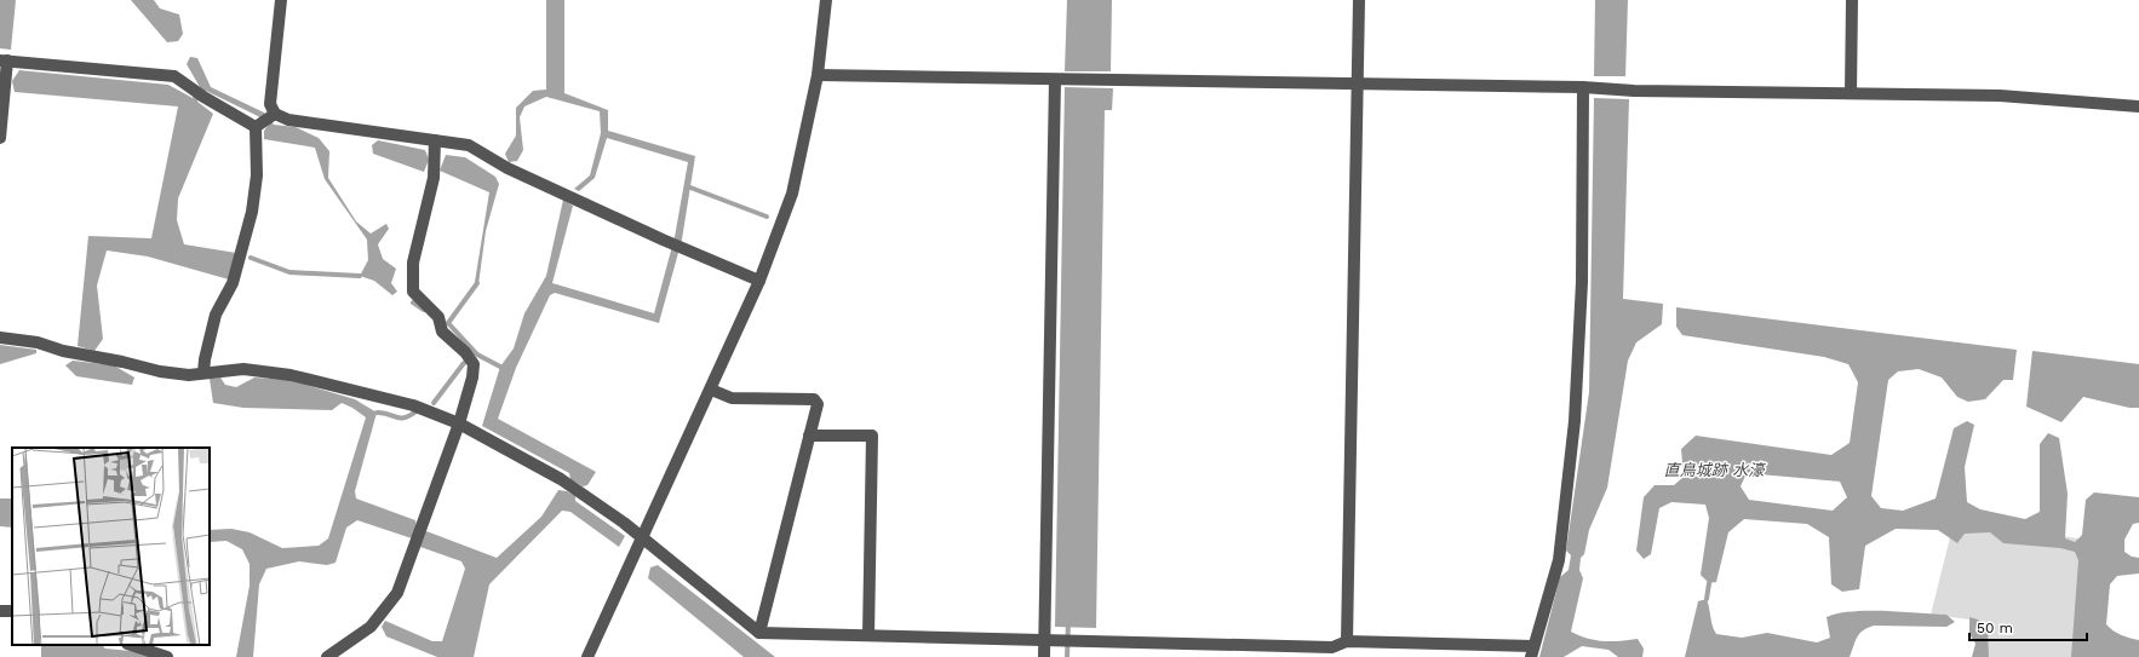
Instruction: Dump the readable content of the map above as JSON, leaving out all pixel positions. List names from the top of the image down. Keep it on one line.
{"water":["直鳥城跡 水濠"],"scale_bar":"50 m"}
